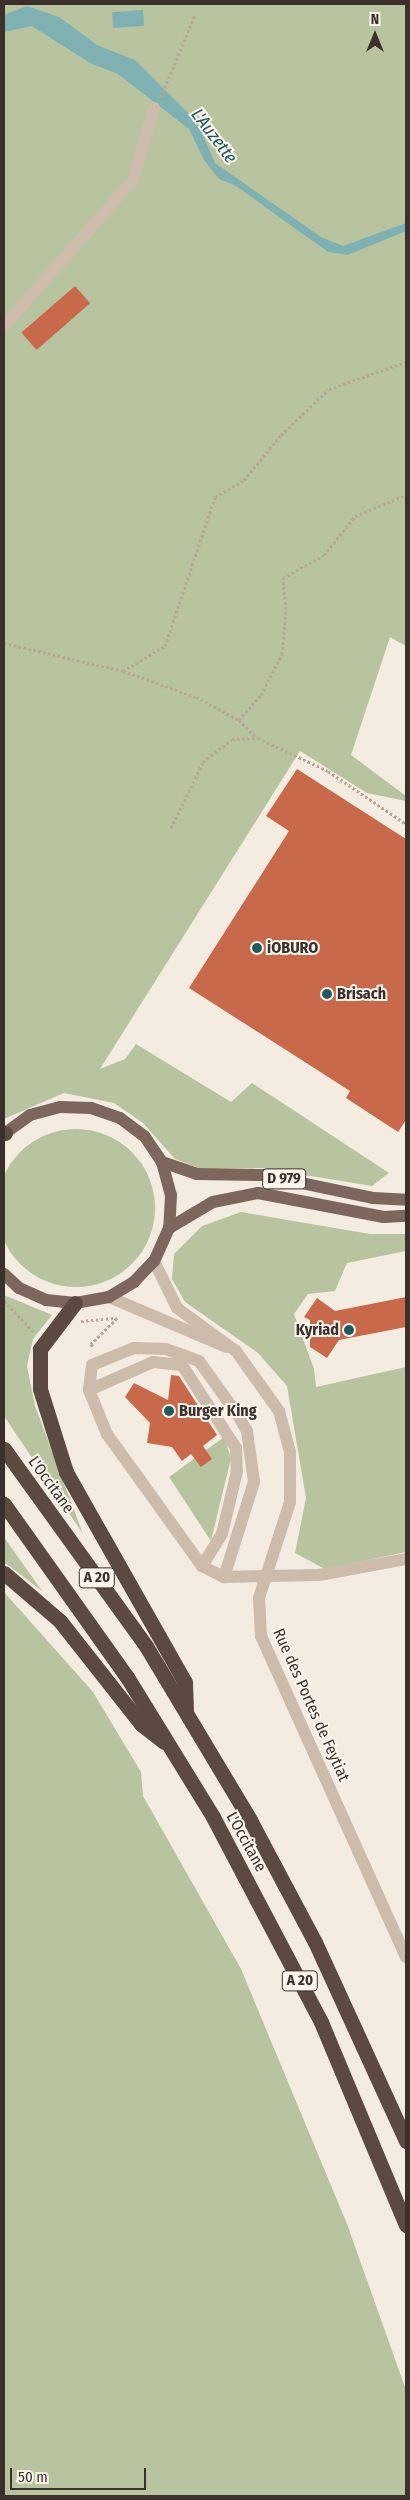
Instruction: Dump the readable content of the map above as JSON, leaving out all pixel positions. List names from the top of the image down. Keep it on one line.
{"streets":{"highway":["L'Occitane","A 20"],"main road":["D 979"],"street":["Rue des Portes de Feytiat"]},"water":["L'Auzette"],"places":["iOBURO","Brisach","Kyriad","Burger King"],"scale_bar":"50 m","north":"top"}
